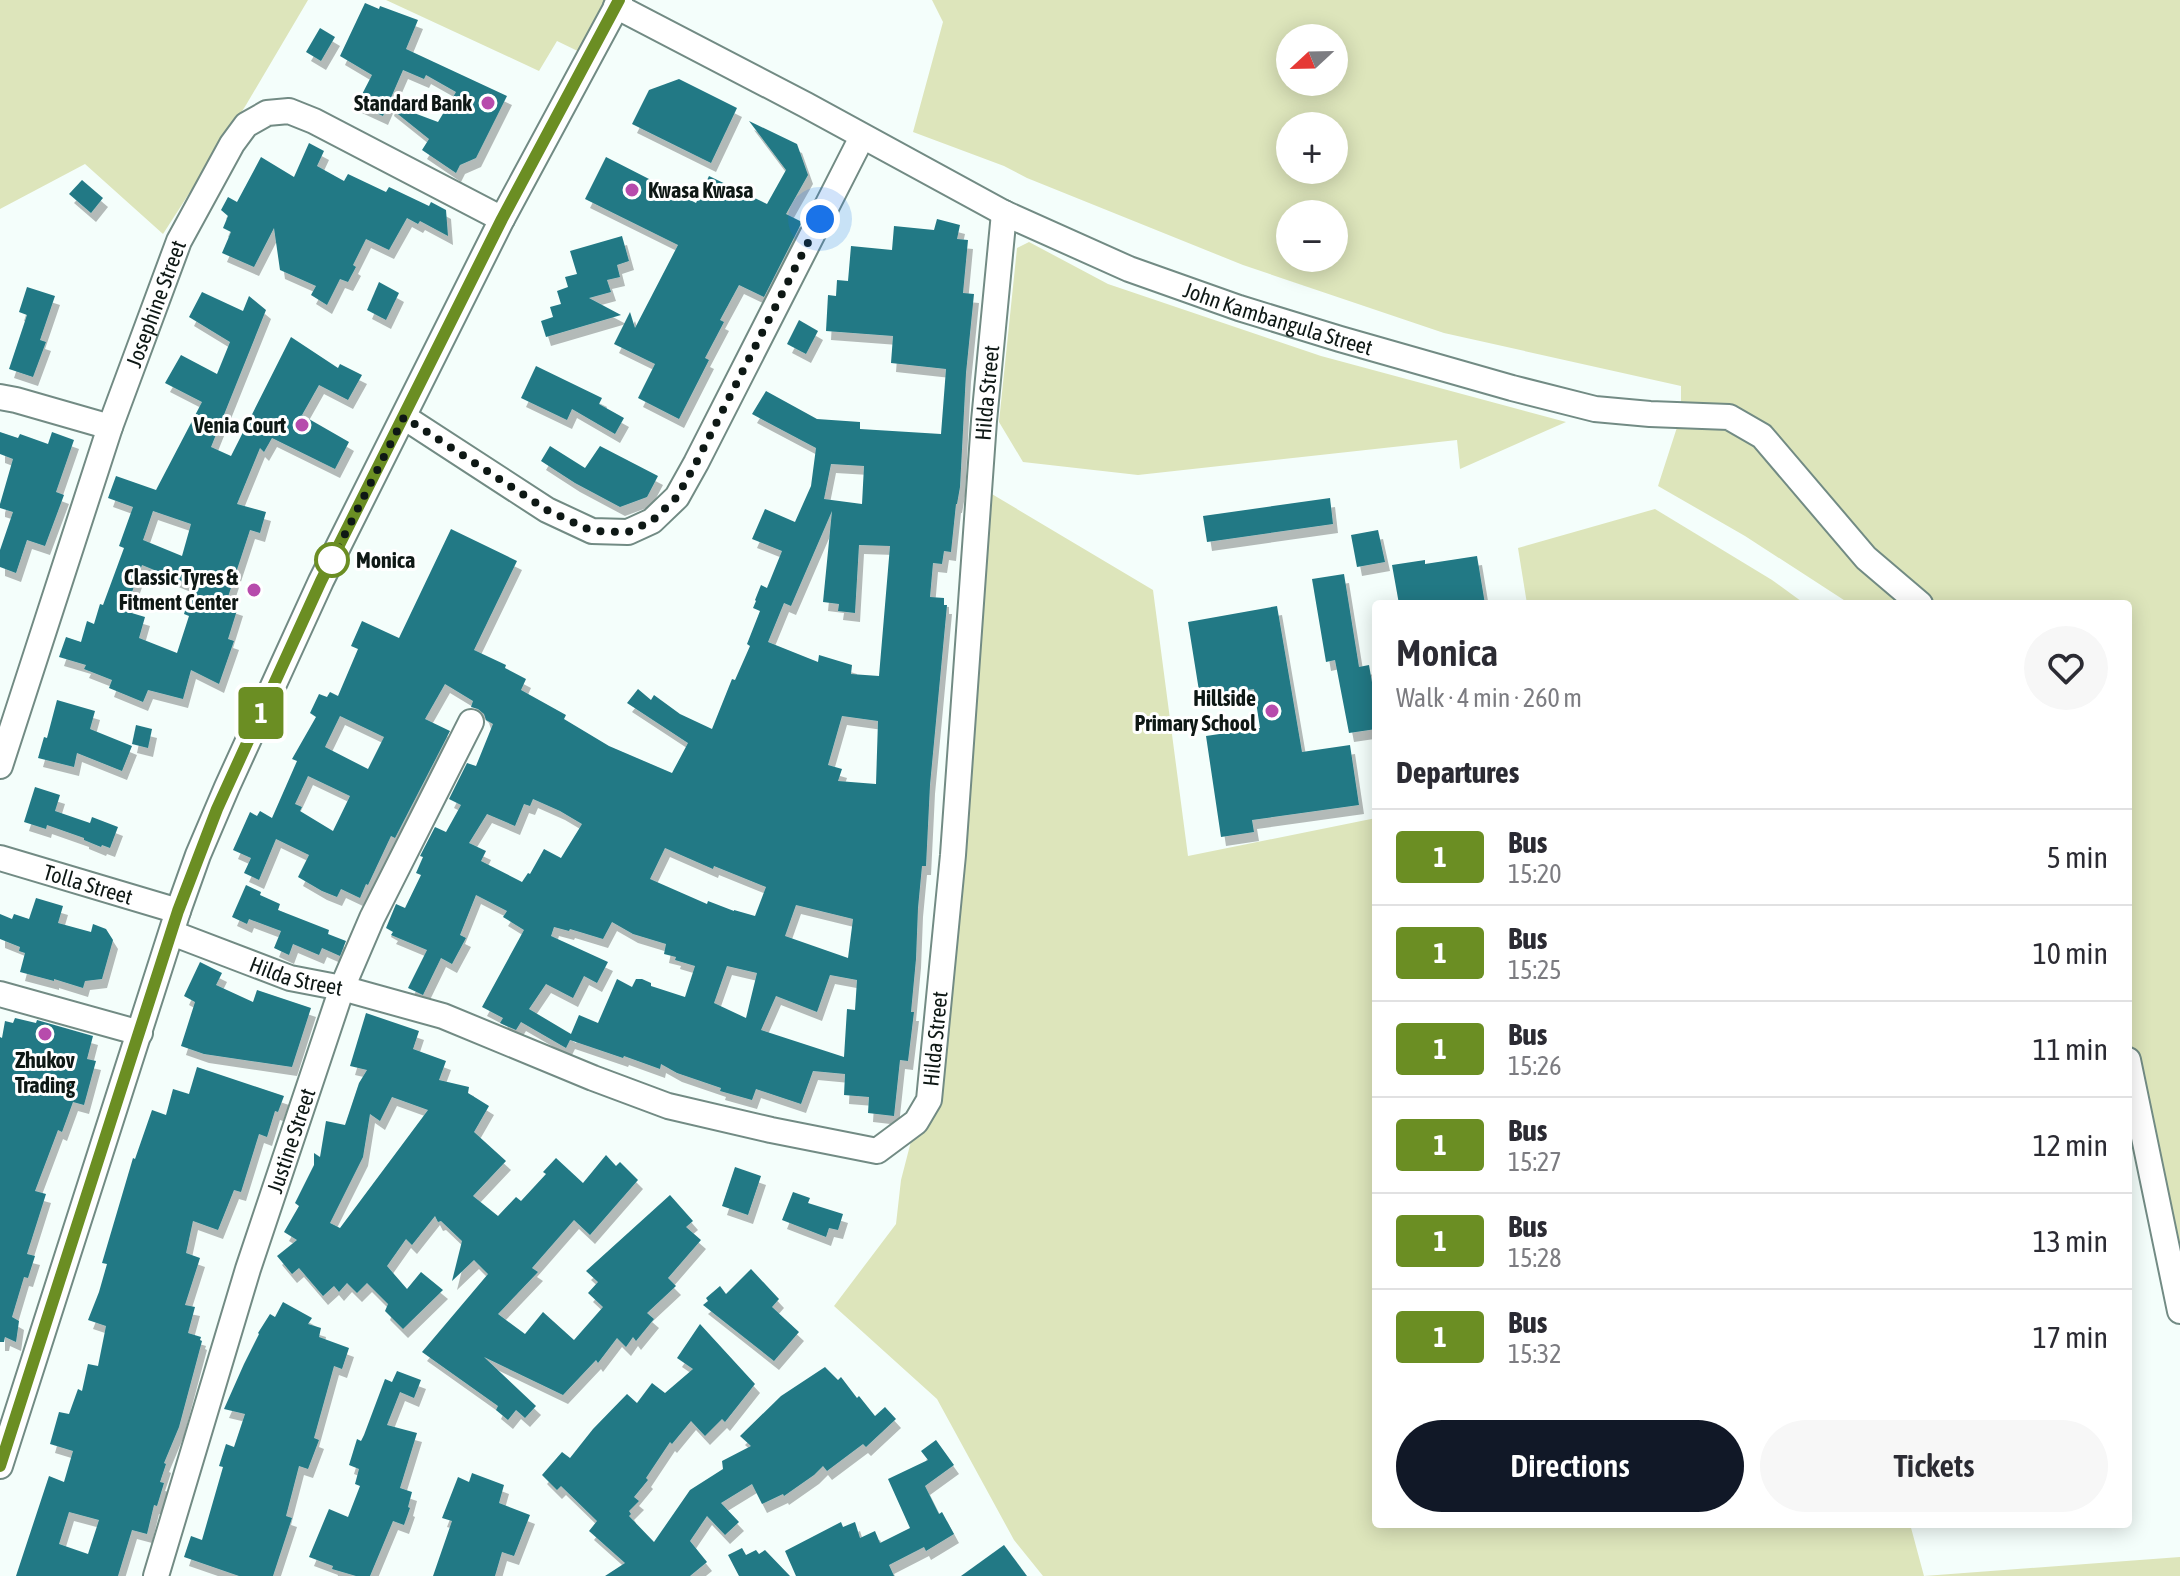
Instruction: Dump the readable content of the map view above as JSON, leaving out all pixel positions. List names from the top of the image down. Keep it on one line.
{"streets":{"street":["Josephine Street","John Kambangula Street","Hilda Street","Tolla Street","Justine Street"]},"crossings":[["John Kambangula Street","Hilda Street"],["Hilda Street","Tolla Street"],["Hilda Street","Justine Street"]],"places":["Standard Bank","Kwasa Kwasa","Venia Court","Monica","Classic Tyres & Fitment Center","Hillside Primary School","Zhukov Trading"],"lines":["bus line 1"],"north":"left","page":{"on_map":"1","map_buttons":["+","−"],"heading":[["Monica","Walk · 4 min · 260 m"],"Departures"],"list":[{"mark":"1","name":"Bus","note":"15:20","value":"5 min"},{"mark":"1","name":"Bus","note":"15:25","value":"10 min"},{"mark":"1","name":"Bus","note":"15:26","value":"11 min"},{"mark":"1","name":"Bus","note":"15:27","value":"12 min"},{"mark":"1","name":"Bus","note":"15:28","value":"13 min"},{"mark":"1","name":"Bus","note":"15:32","value":"17 min"}],"buttons":["Directions","Tickets"]}}
